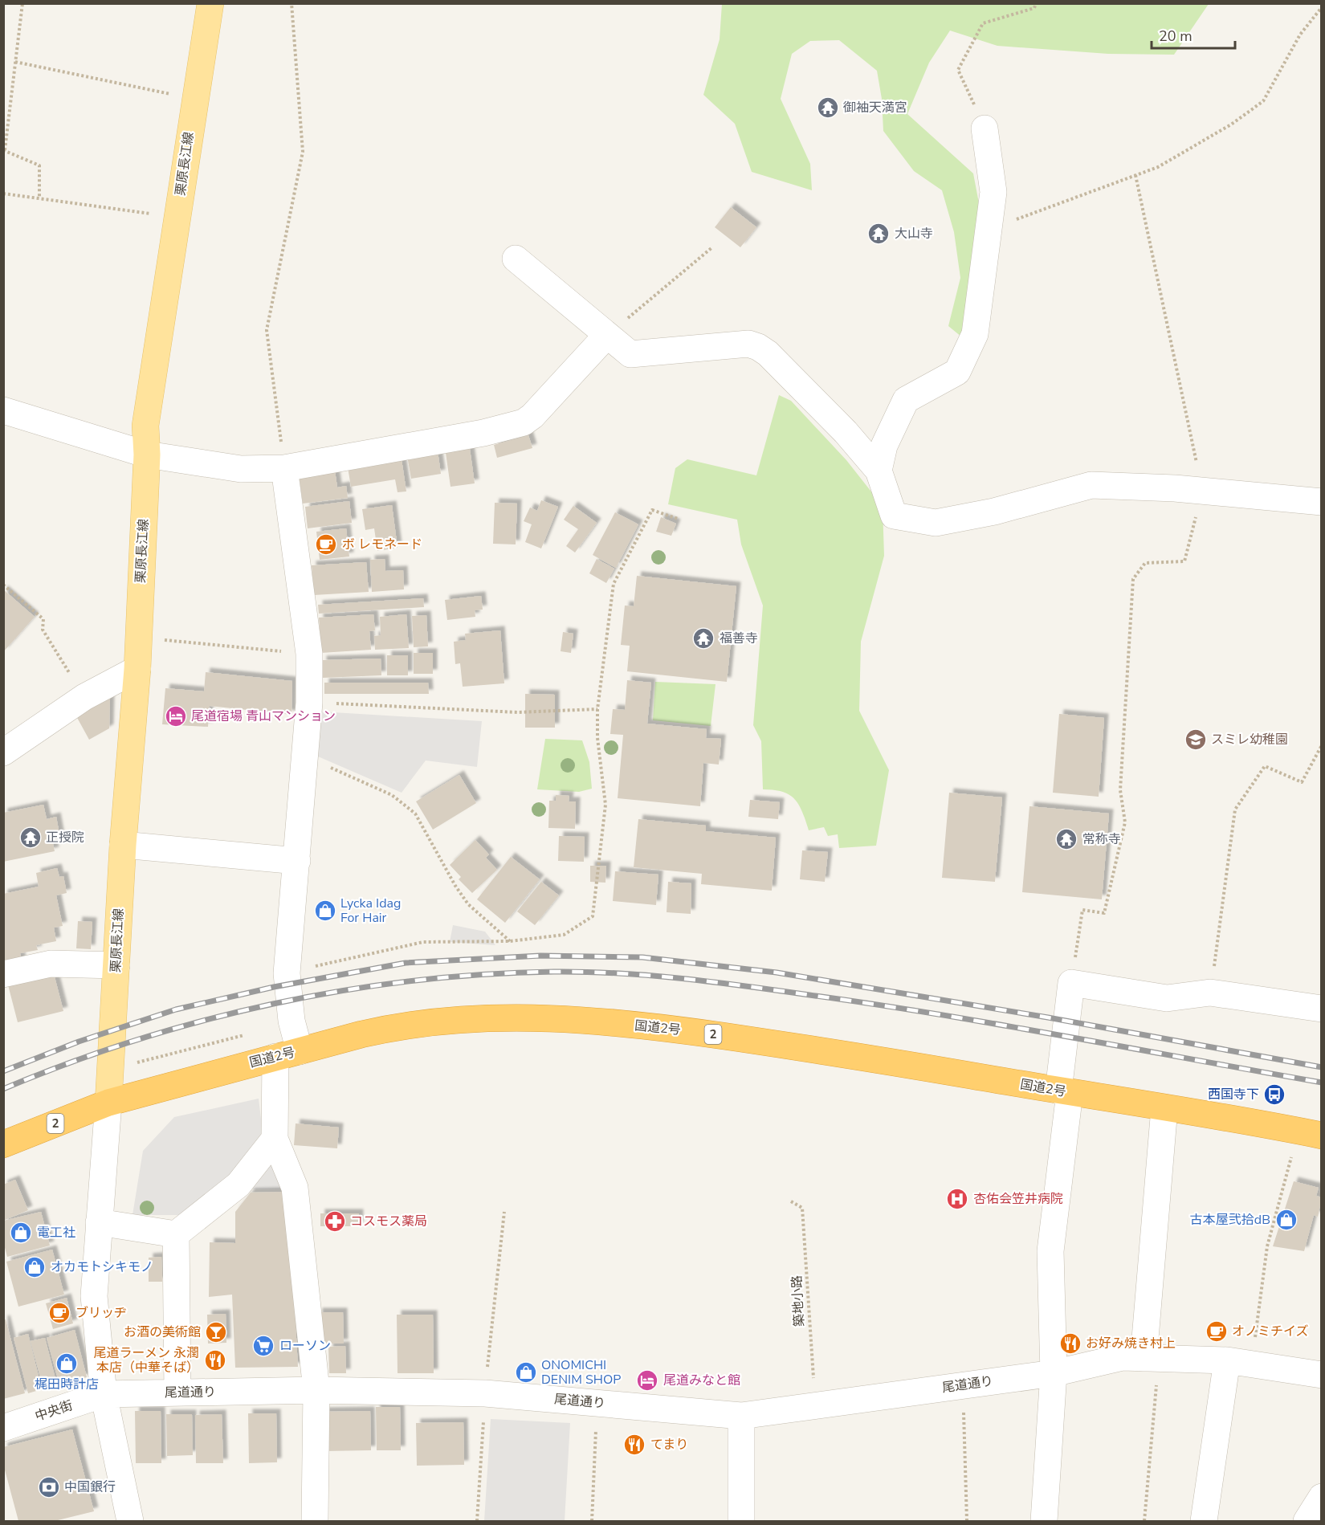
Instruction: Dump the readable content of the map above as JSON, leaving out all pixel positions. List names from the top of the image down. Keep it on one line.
{"streets":{"highway":["国道2号","2"],"main road":["栗原長江線"],"street":["尾道通り","中央街"],"path":["築地小路"]},"crossings":[["栗原長江線","国道2号"],["築地小路","尾道通り"],["尾道通り","中央街"]],"places":{"temple":["御袖天満宮","大山寺","福善寺","正授院","常称寺"],"cafe":["ボ レモネード","ブリッヂ","オノミチイズ"],"hotel":["尾道宿場 青山マンション","尾道みなと館"],"school or university":["スミレ幼稚園"],"shop":["Lycka Idag For Hair","古本屋弐拾dB","電工社","オカモトシキモノ","梶田時計店","ONOMICHI DENIM SHOP"],"bus stop":["西国寺下"],"hospital":["杏佑会笠井病院"],"pharmacy":["コスモス薬局"],"bar":["お酒の美術館"],"restaurant":["お好み焼き村上","尾道ラーメン 永潤 本店（中華そば）","てまり"],"supermarket":["ローソン"],"bank":["中国銀行"]},"scale_bar":"20 m"}
